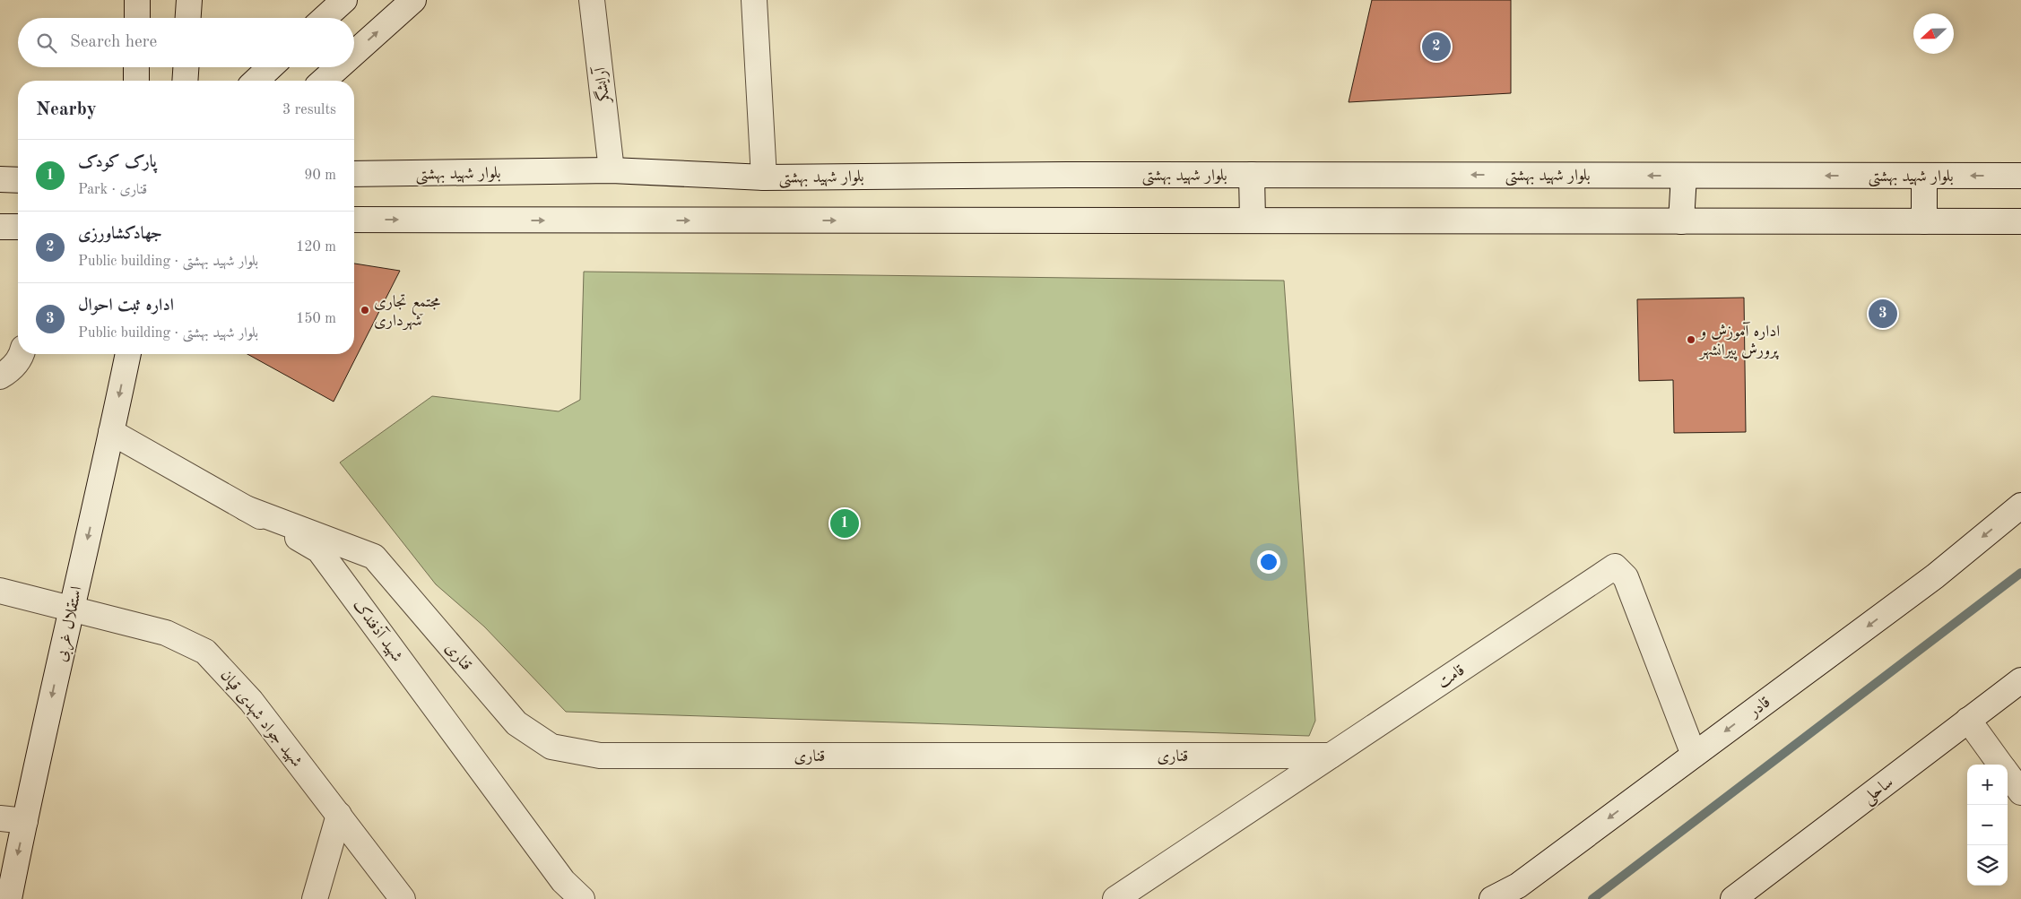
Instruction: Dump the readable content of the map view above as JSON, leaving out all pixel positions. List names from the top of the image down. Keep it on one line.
{"streets":{"street":["آرایشگر","بلوار شهید بهشتی","استقلال غربی","شهید آذفندک","قناری","قامت","قادر","شهید جواد شهدی قپان","ساحلی"]},"crossings":[["آرایشگر","بلوار شهید بهشتی"],["استقلال غربی","شهید آذفندک"],["استقلال غربی","شهید جواد شهدی قپان"],["شهید آذفندک","قناری"],["قناری","قامت"],["قامت","قادر"]],"one_way":["استقلال غربی","قادر"],"places":["مجتمع تجاری شهرداری","اداره آموزش و پرورش پیرانشهر"],"north":"left","page":{"search":"Search here","pins":["2","3","1"],"heading":["Nearby","3 results"],"list":[{"mark":"1","name":"پارک کودک","note":"Park · قناری","value":"90 m"},{"mark":"2","name":"جهادکشاورزی","note":"Public building · بلوار شهید بهشتی","value":"120 m"},{"mark":"3","name":"اداره ثبت احوال","note":"Public building · بلوار شهید بهشتی","value":"150 m"}],"map_buttons":["+","−"]}}
